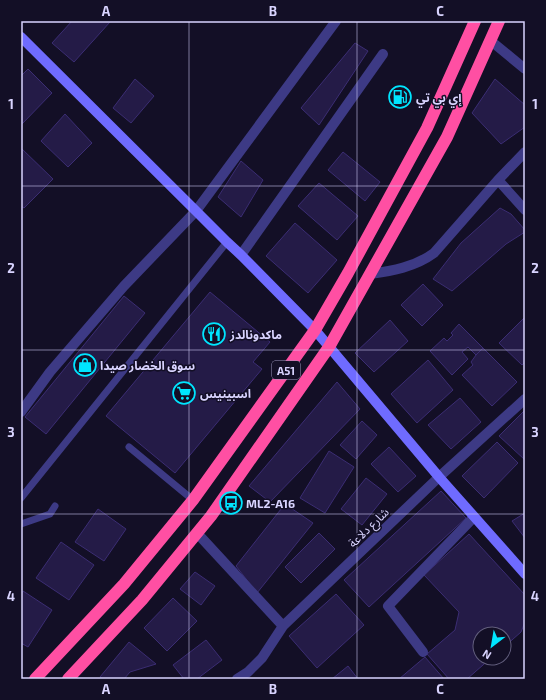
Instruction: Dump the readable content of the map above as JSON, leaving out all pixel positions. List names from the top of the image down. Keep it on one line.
{"streets":{"highway":["A51"],"street":["شارع دلاعة"]},"places":{"fuel station":["إي بي تي"],"restaurant":["ماكدونالدز"],"shop":["سوق الخضار صيدا"],"supermarket":["اسبينيس"],"bus stop":["ML2-A16"]},"north":"bottom left","grid":{"columns":["A","B","C"],"rows":["1","2","3","4"]}}
